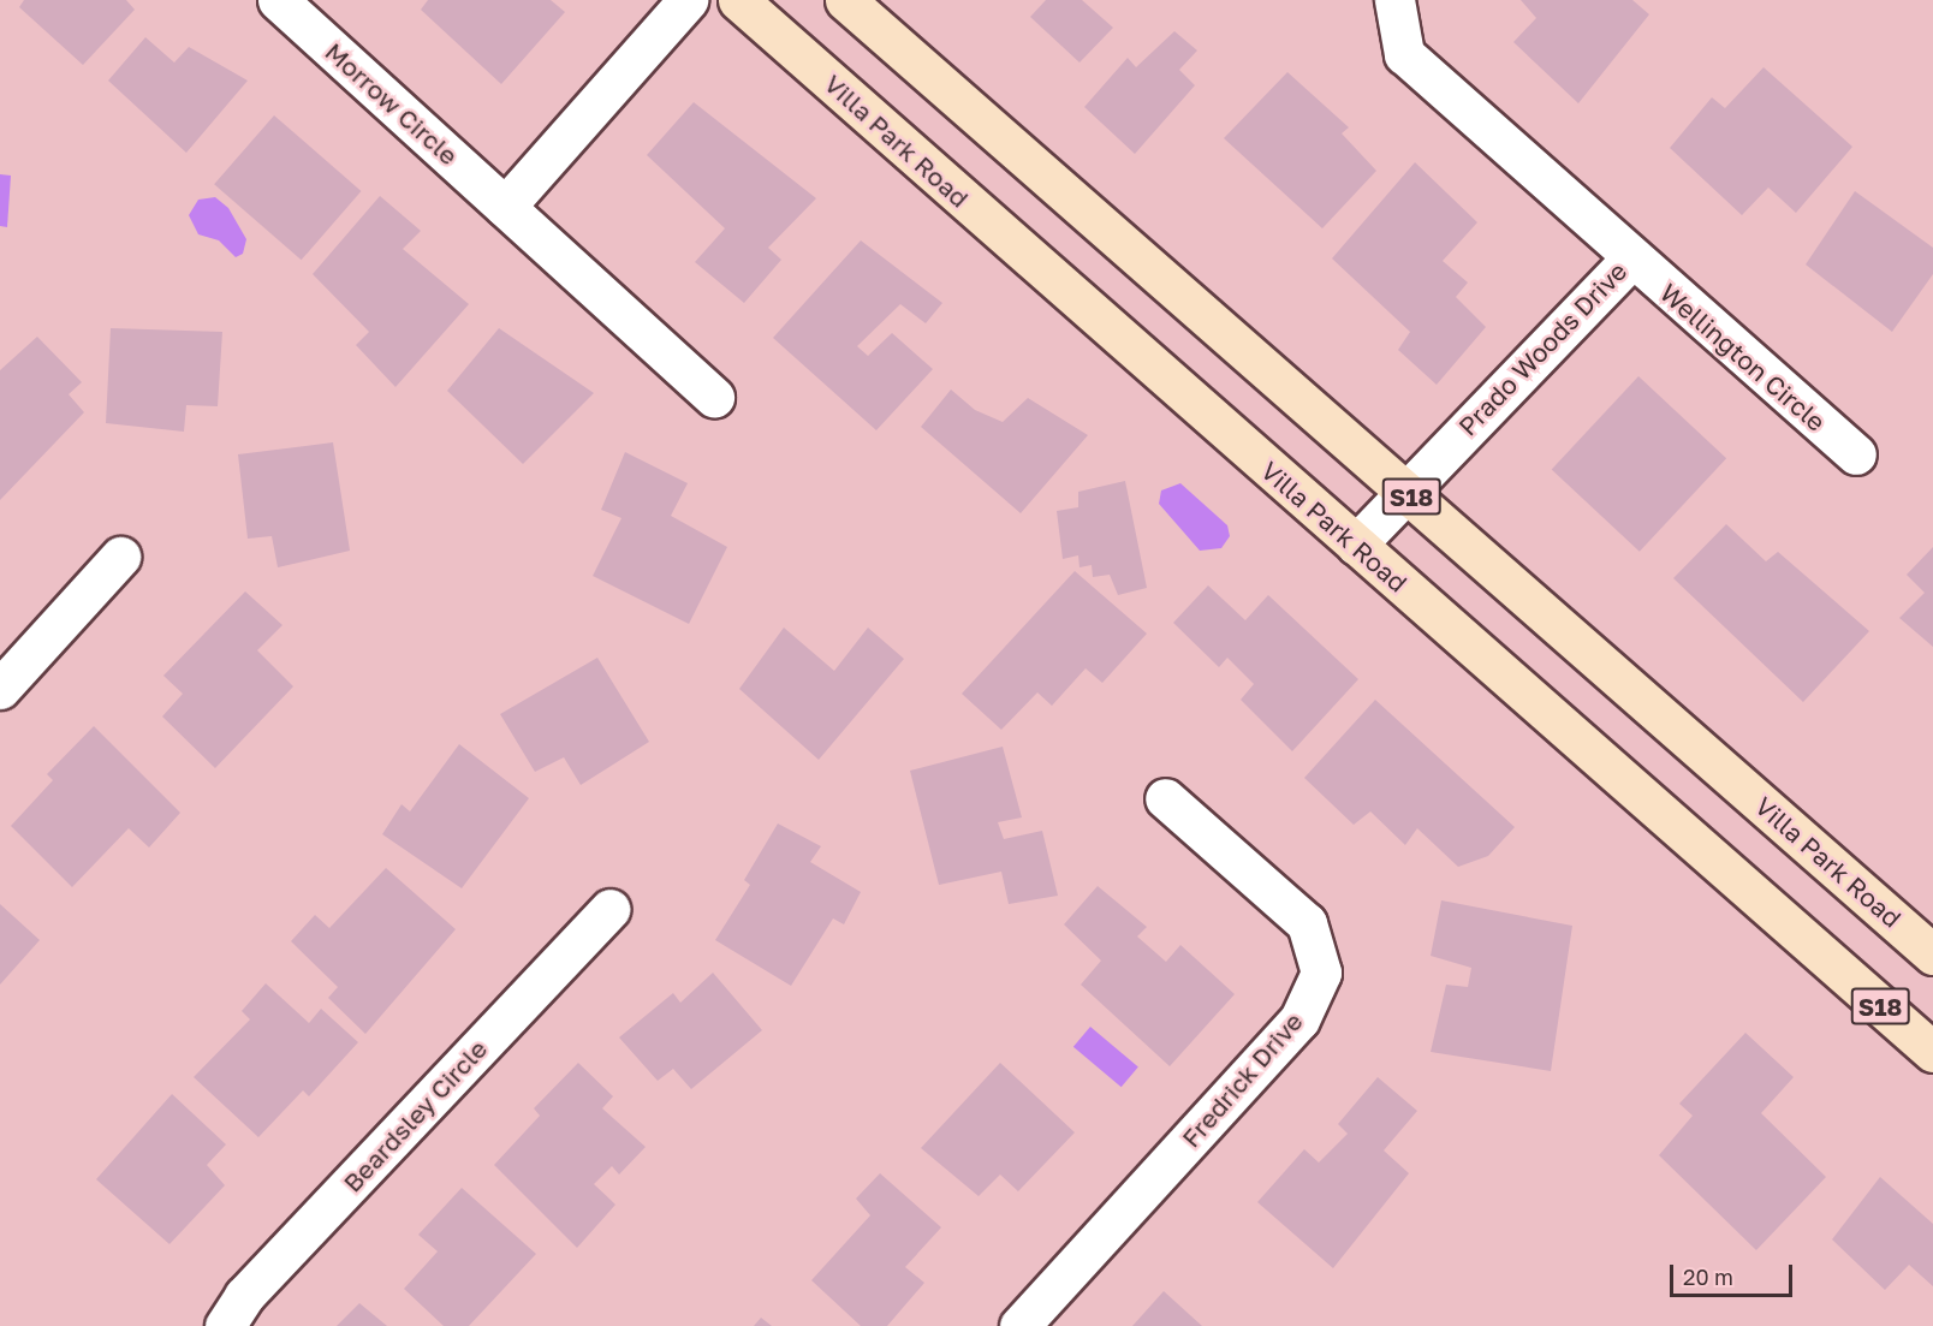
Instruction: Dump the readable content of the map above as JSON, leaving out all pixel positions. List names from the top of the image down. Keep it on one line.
{"streets":{"main road":["Villa Park Road","S18"],"street":["Morrow Circle","Prado Woods Drive","Wellington Circle","Fredrick Drive","Beardsley Circle"]},"crossings":[["Villa Park Road","Prado Woods Drive"],["Prado Woods Drive","Wellington Circle"]],"scale_bar":"20 m"}
